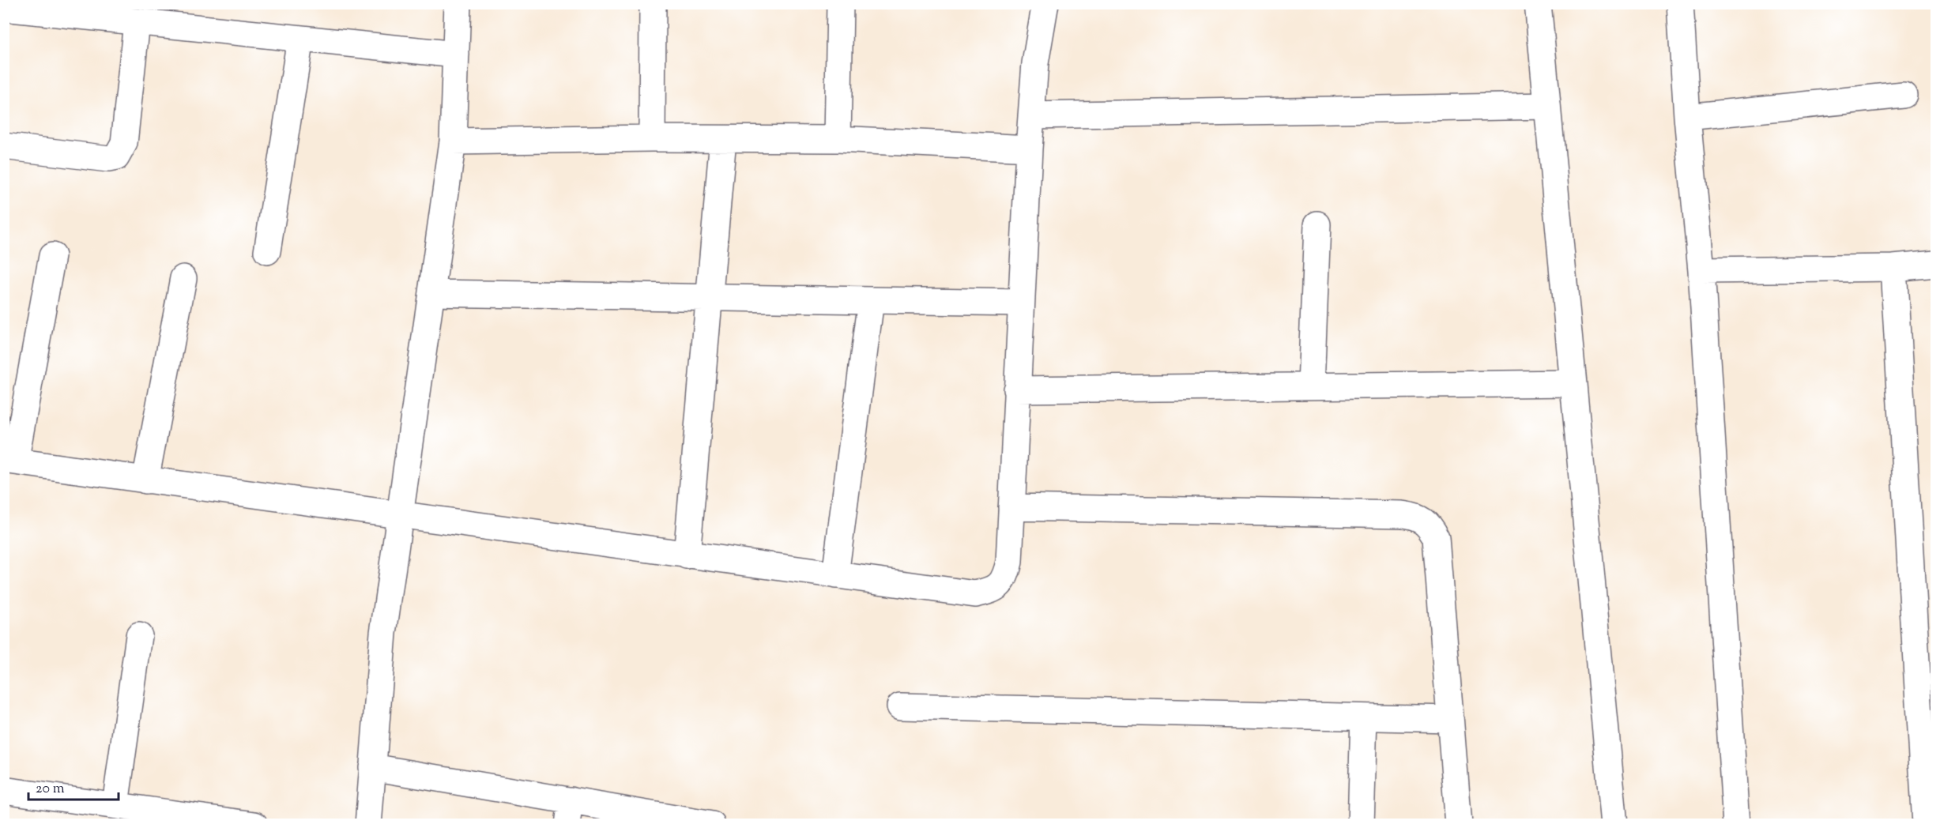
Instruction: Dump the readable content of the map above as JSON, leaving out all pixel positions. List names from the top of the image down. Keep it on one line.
{"scale_bar":"20 m"}
